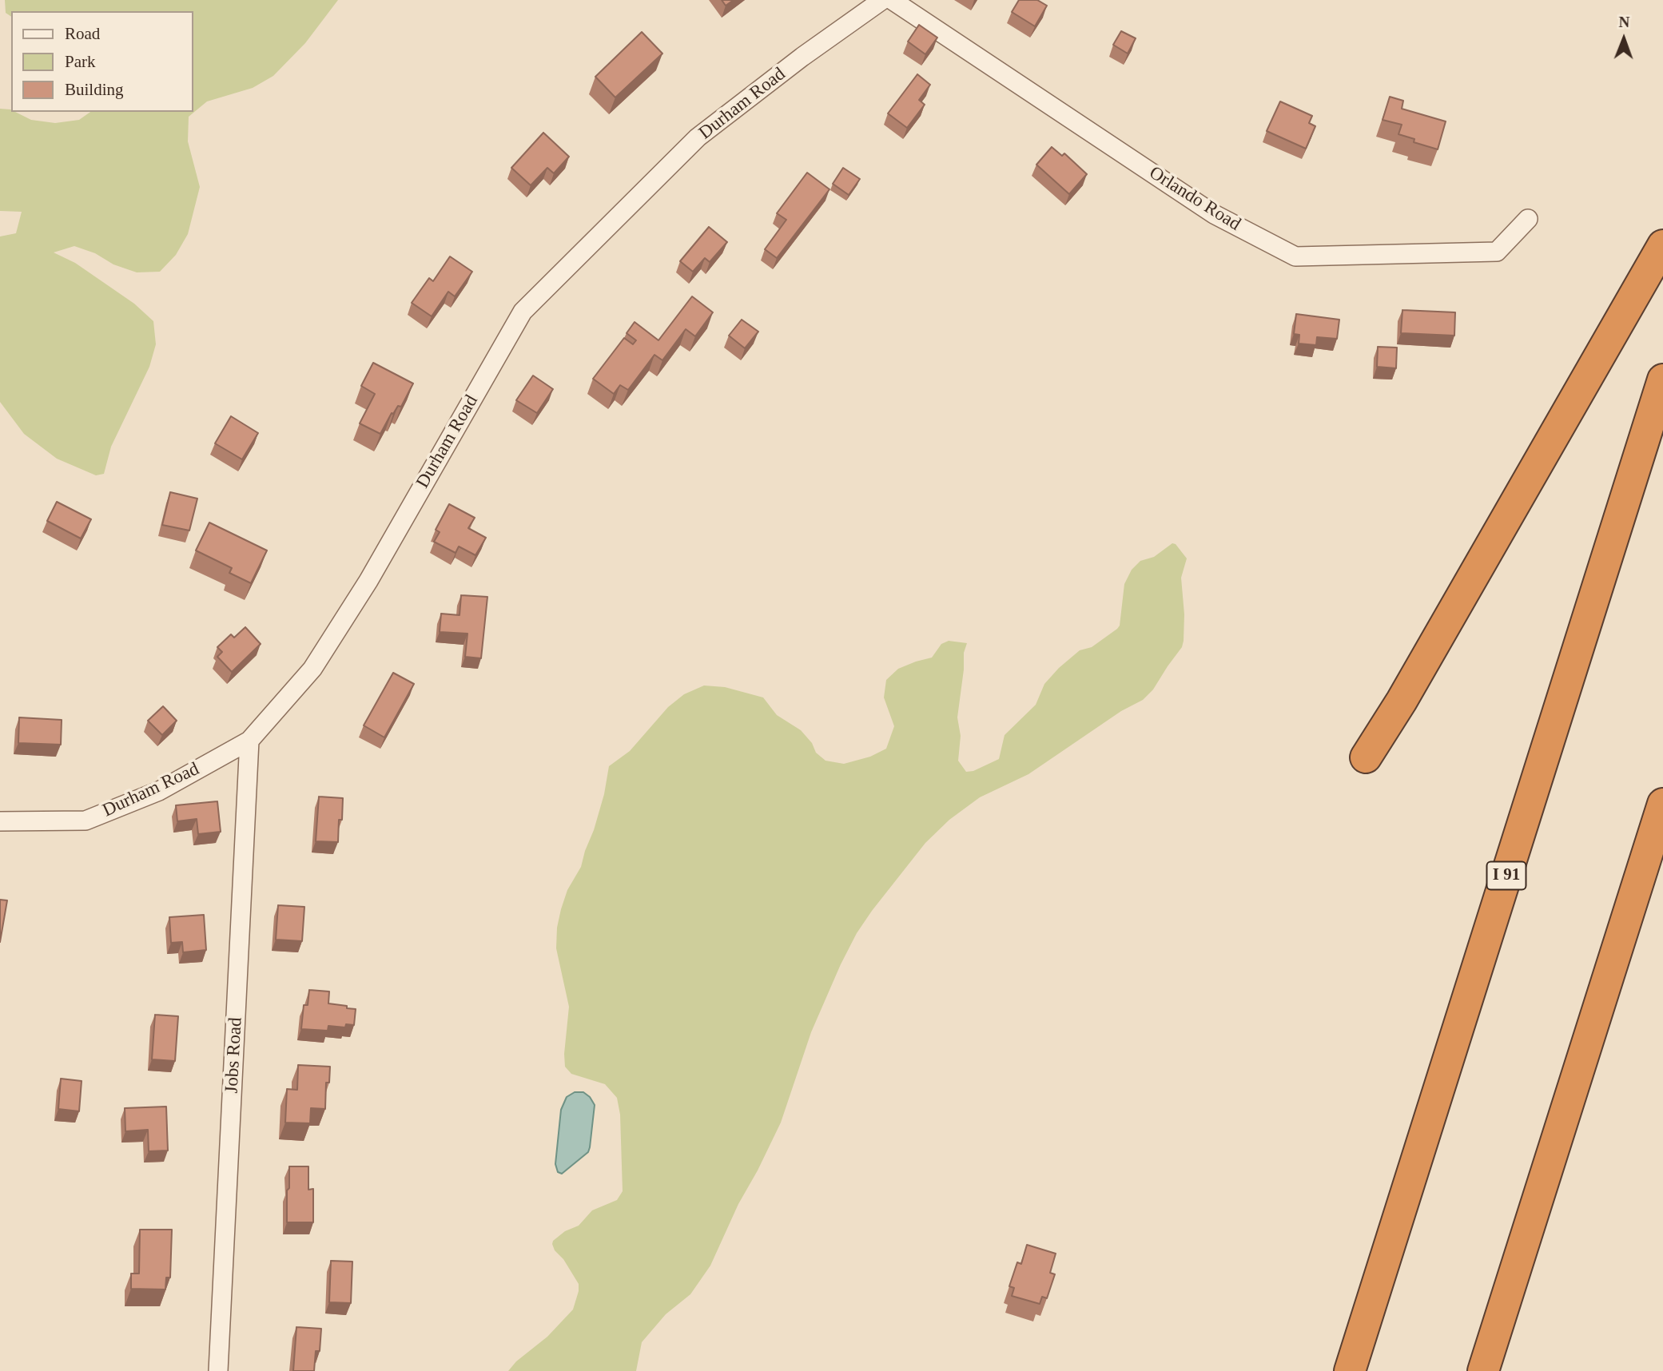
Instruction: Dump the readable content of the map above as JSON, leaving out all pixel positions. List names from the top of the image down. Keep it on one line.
{"streets":{"highway":["I 91"],"street":["Durham Road","Orlando Road","Jobs Road"]},"crossings":[["Durham Road","Jobs Road"]],"legend":["Road","Park","Building"],"north":"top"}
